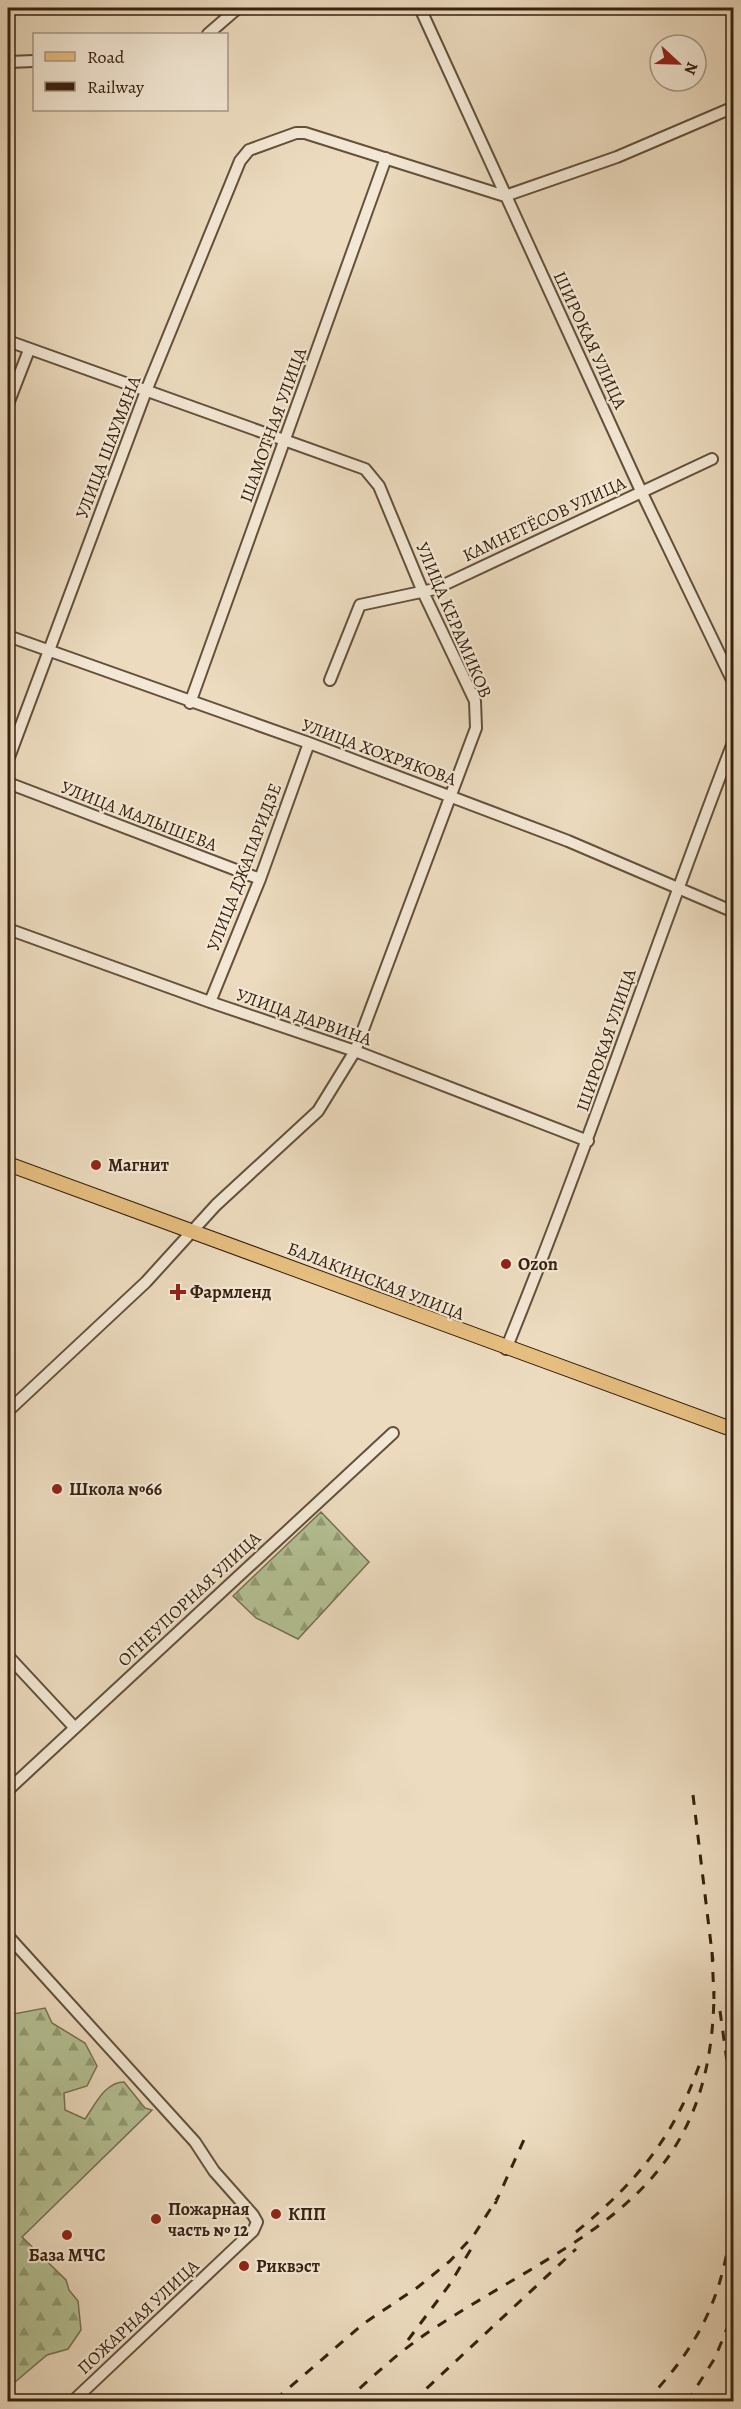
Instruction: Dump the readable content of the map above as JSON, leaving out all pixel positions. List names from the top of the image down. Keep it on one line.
{"streets":{"main road":["БАЛАКИНСКАЯ УЛИЦА"],"street":["ШИРОКАЯ УЛИЦА","ШАМОТНАЯ УЛИЦА","УЛИЦА ШАУМЯНА","КАМНЕТЁСОВ УЛИЦА","УЛИЦА КЕРАМИКОВ","УЛИЦА ХОХРЯКОВА","УЛИЦА МАЛЫШЕВА","УЛИЦА ДЖАПАРИДЗЕ","УЛИЦА ДАРВИНА","ОГНЕУПОРНАЯ УЛИЦА","ПОЖАРНАЯ УЛИЦА"]},"crossings":[["ШИРОКАЯ УЛИЦА","КАМНЕТЁСОВ УЛИЦА"],["ШИРОКАЯ УЛИЦА","УЛИЦА ХОХРЯКОВА"],["ШИРОКАЯ УЛИЦА","УЛИЦА ДАРВИНА"],["ШИРОКАЯ УЛИЦА","БАЛАКИНСКАЯ УЛИЦА"],["ШАМОТНАЯ УЛИЦА","УЛИЦА ШАУМЯНА"],["ШАМОТНАЯ УЛИЦА","УЛИЦА КЕРАМИКОВ"],["ШАМОТНАЯ УЛИЦА","УЛИЦА ХОХРЯКОВА"],["УЛИЦА ШАУМЯНА","УЛИЦА КЕРАМИКОВ"],["УЛИЦА ШАУМЯНА","УЛИЦА ХОХРЯКОВА"],["КАМНЕТЁСОВ УЛИЦА","УЛИЦА КЕРАМИКОВ"],["УЛИЦА КЕРАМИКОВ","УЛИЦА ХОХРЯКОВА"],["УЛИЦА КЕРАМИКОВ","УЛИЦА ДАРВИНА"],["УЛИЦА КЕРАМИКОВ","БАЛАКИНСКАЯ УЛИЦА"],["УЛИЦА ХОХРЯКОВА","УЛИЦА ДЖАПАРИДЗЕ"],["УЛИЦА МАЛЫШЕВА","УЛИЦА ДЖАПАРИДЗЕ"],["УЛИЦА ДЖАПАРИДЗЕ","УЛИЦА ДАРВИНА"]],"places":{"other":["Магнит","Ozon","Школа №66","КПП","Пожарная часть № 12","База МЧС","Риквэст"],"health":["Фармленд"]},"legend":["Road","Railway"],"north":"right"}
